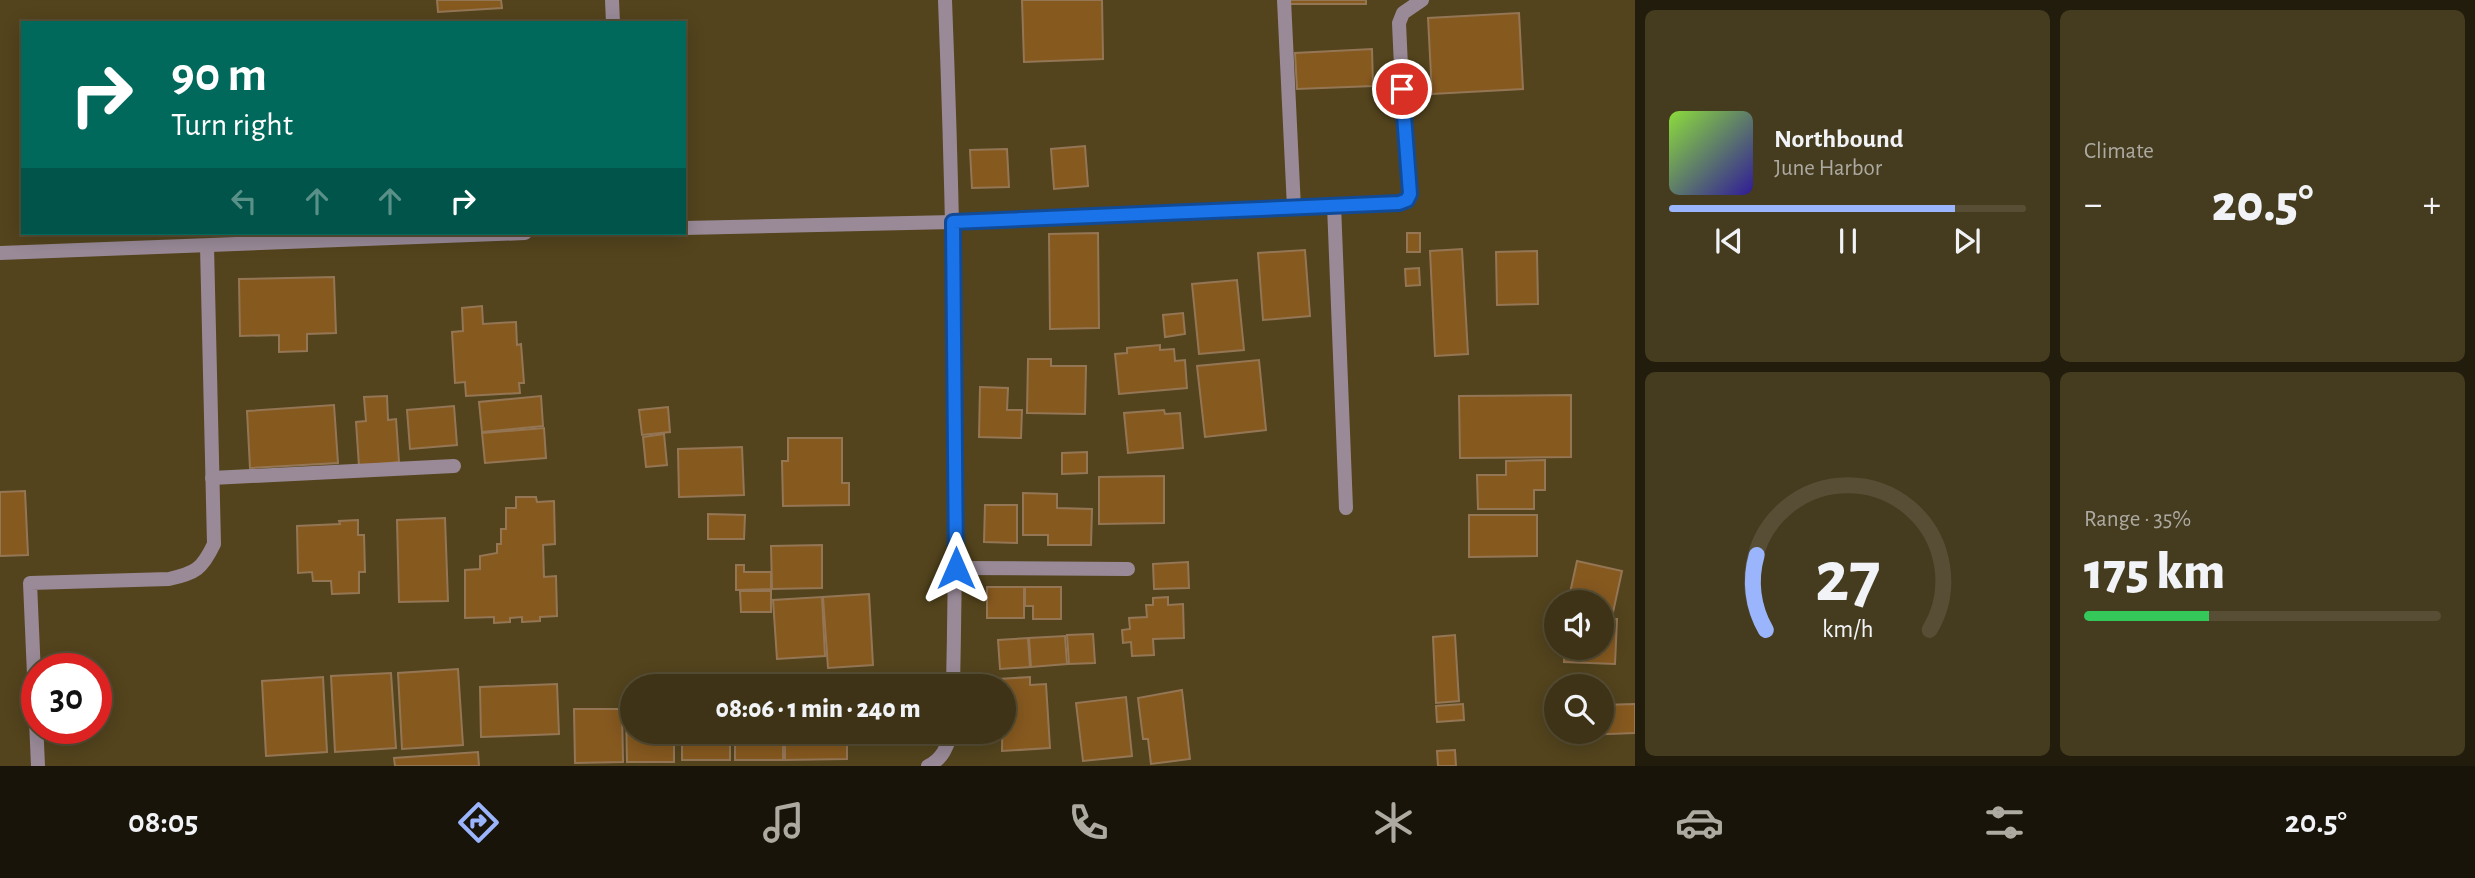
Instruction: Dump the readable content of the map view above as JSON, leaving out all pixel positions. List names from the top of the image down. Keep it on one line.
{"page":{"tile":["Climate",["Range · 35%","175 km"]],"turn":["90 m","Turn right"],"song":["Northbound","June Harbor"],"heat":["−","20.5°","+"],"limit":"30","trip":"08:06 · 1 min · 240 m","tabs":["08:05","20.5°"],"gauge":["27","km/h"]}}
